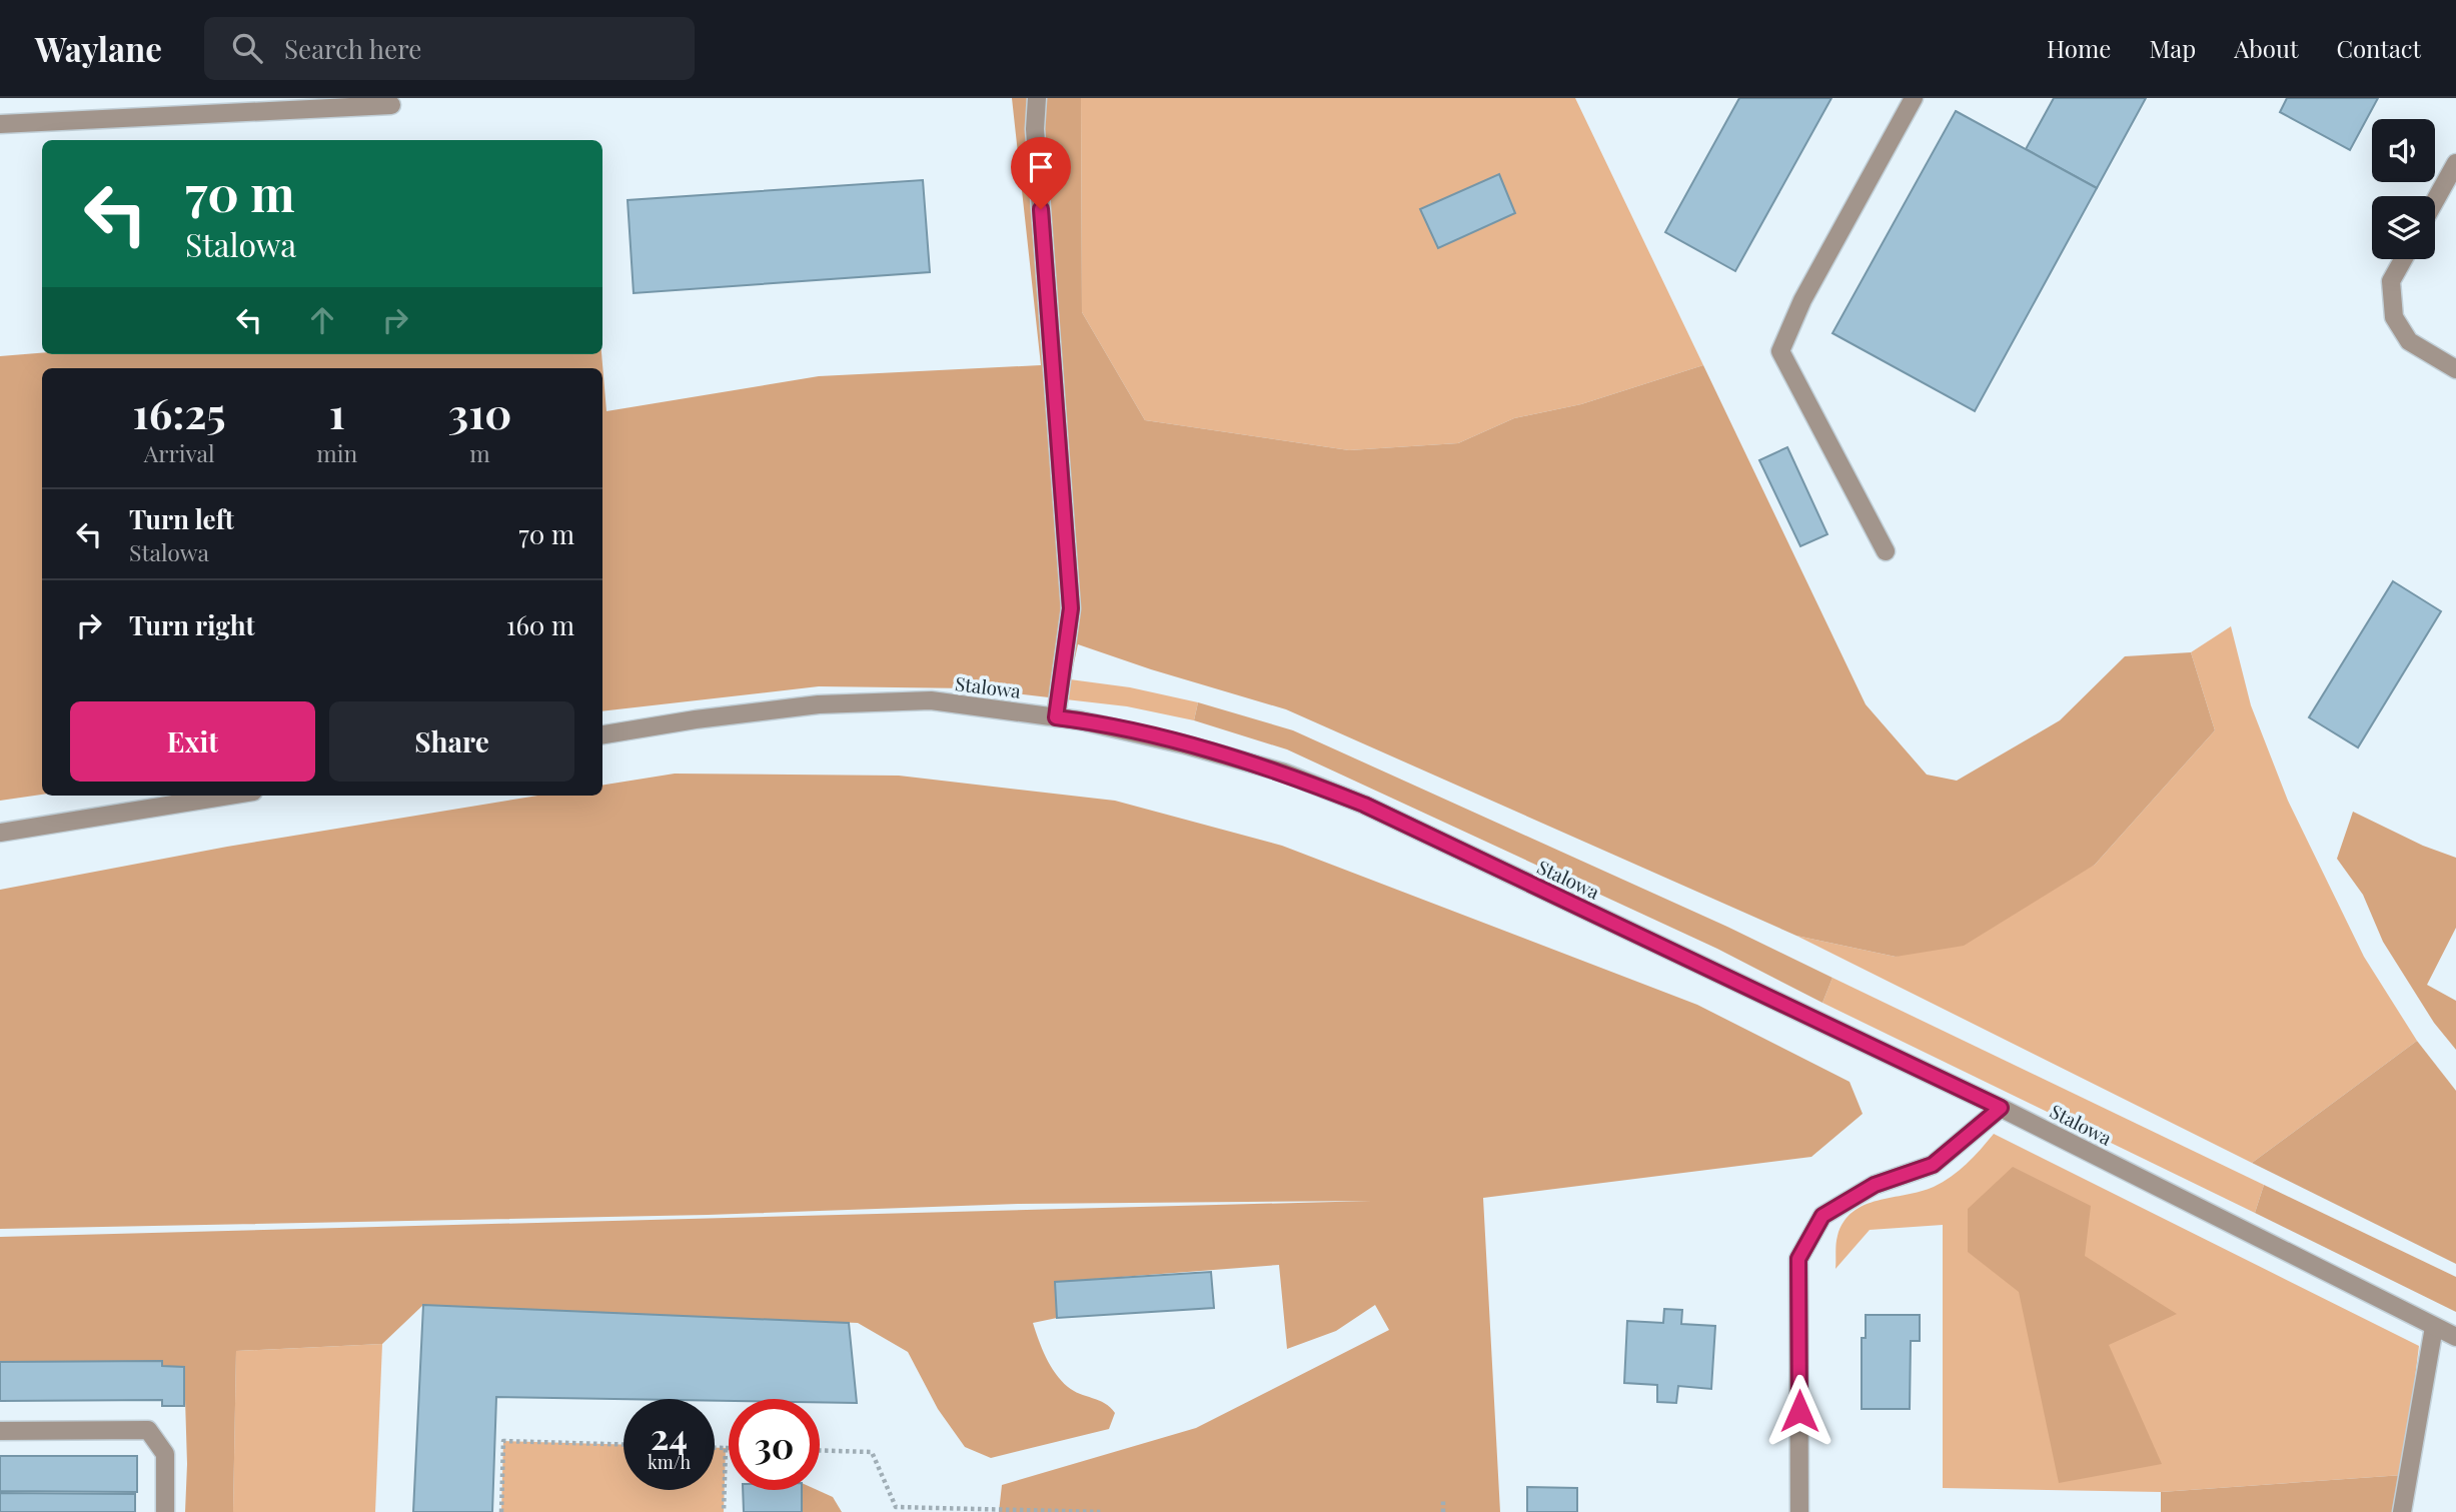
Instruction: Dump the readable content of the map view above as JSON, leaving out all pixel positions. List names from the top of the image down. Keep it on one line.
{"streets":{"street":["Stalowa"]},"page":{"header":"Waylane","search":"Search here","nav":["Home","Map","About","Contact"],"turn":["70 m","Stalowa"],"eta":["16:25","Arrival","1","min","310","m"],"list":[{"name":"Turn left","note":"Stalowa","value":"70 m"},{"name":"Turn right","value":"160 m"}],"buttons":["Exit","Share"],"speed":"24 km/h","limit":"30"}}
